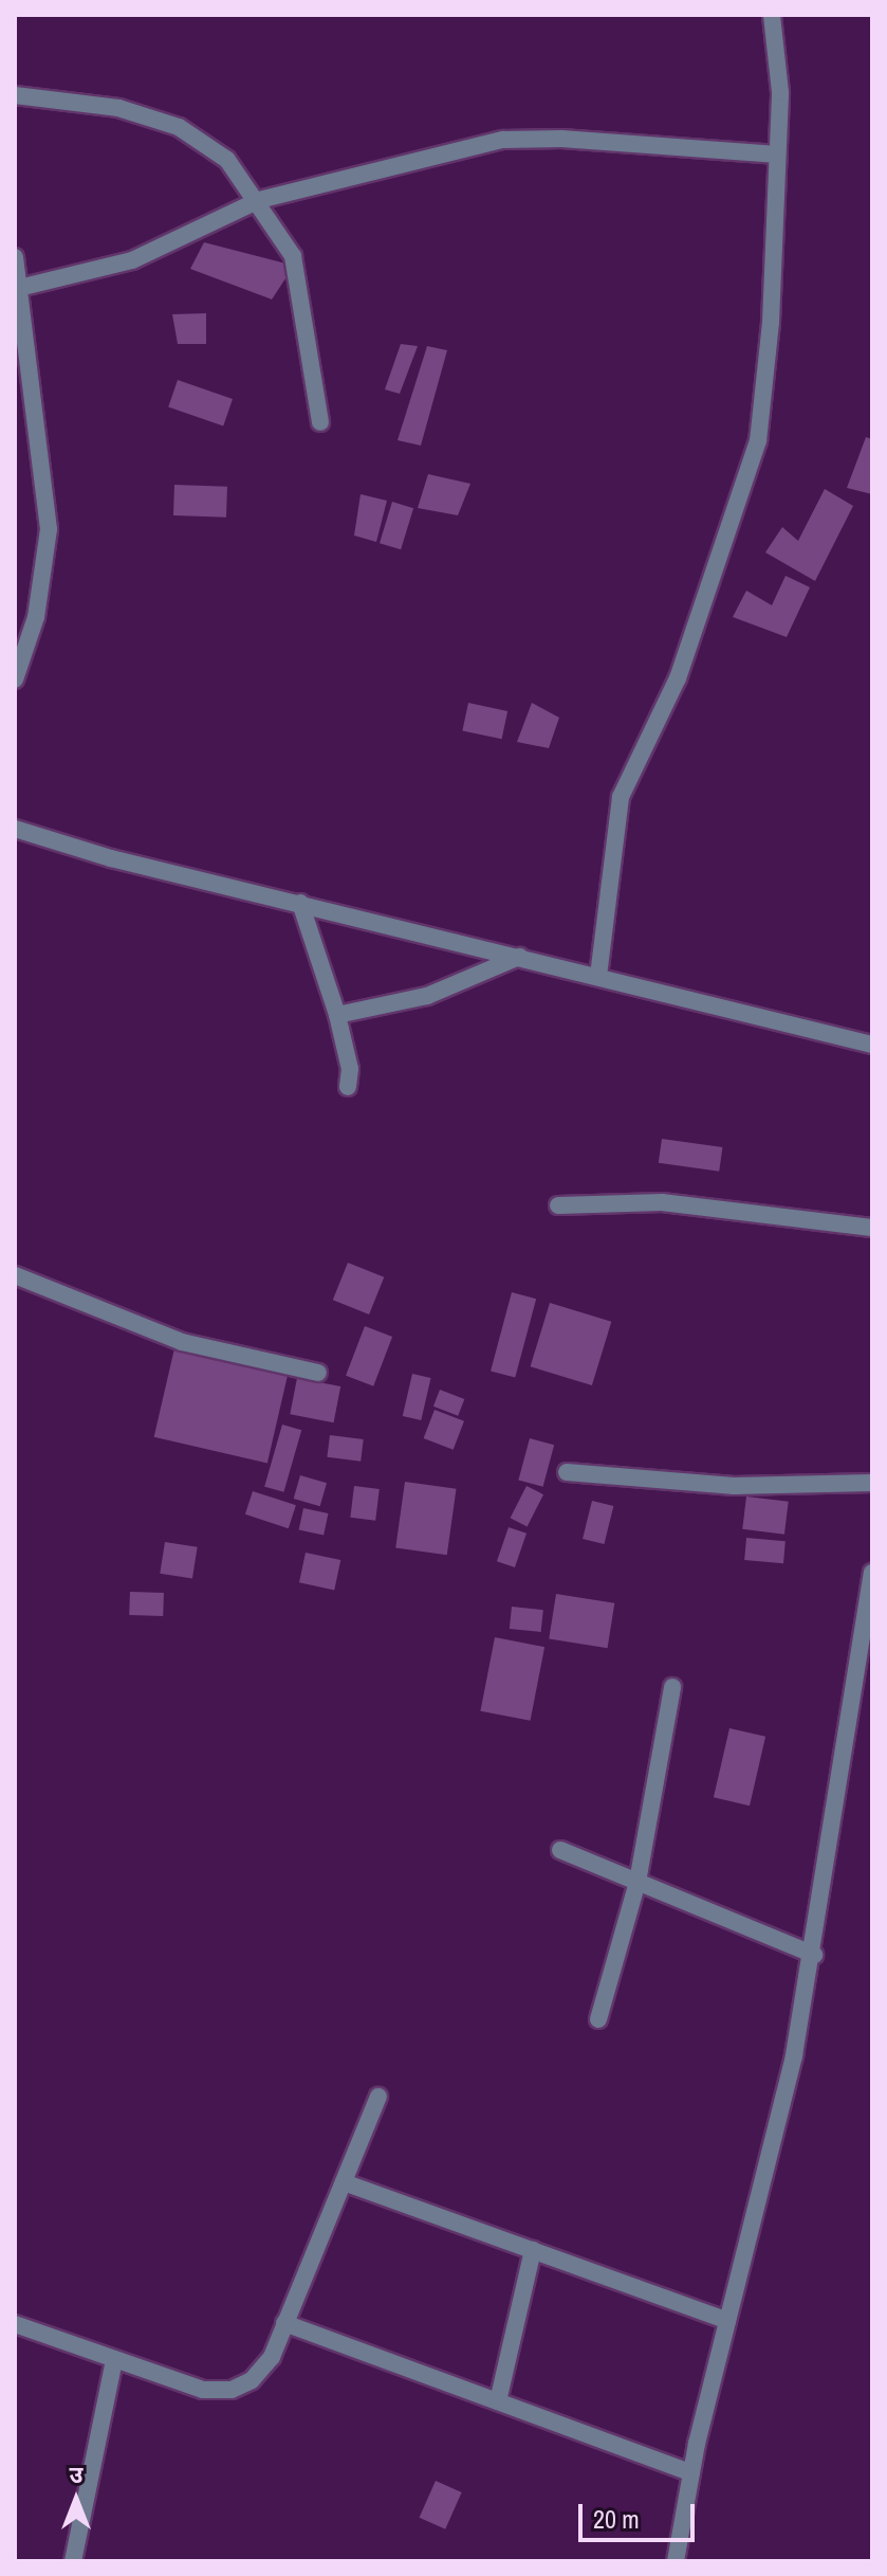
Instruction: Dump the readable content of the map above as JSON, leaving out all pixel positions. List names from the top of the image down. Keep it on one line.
{"scale_bar":"20 m","north":"top"}
